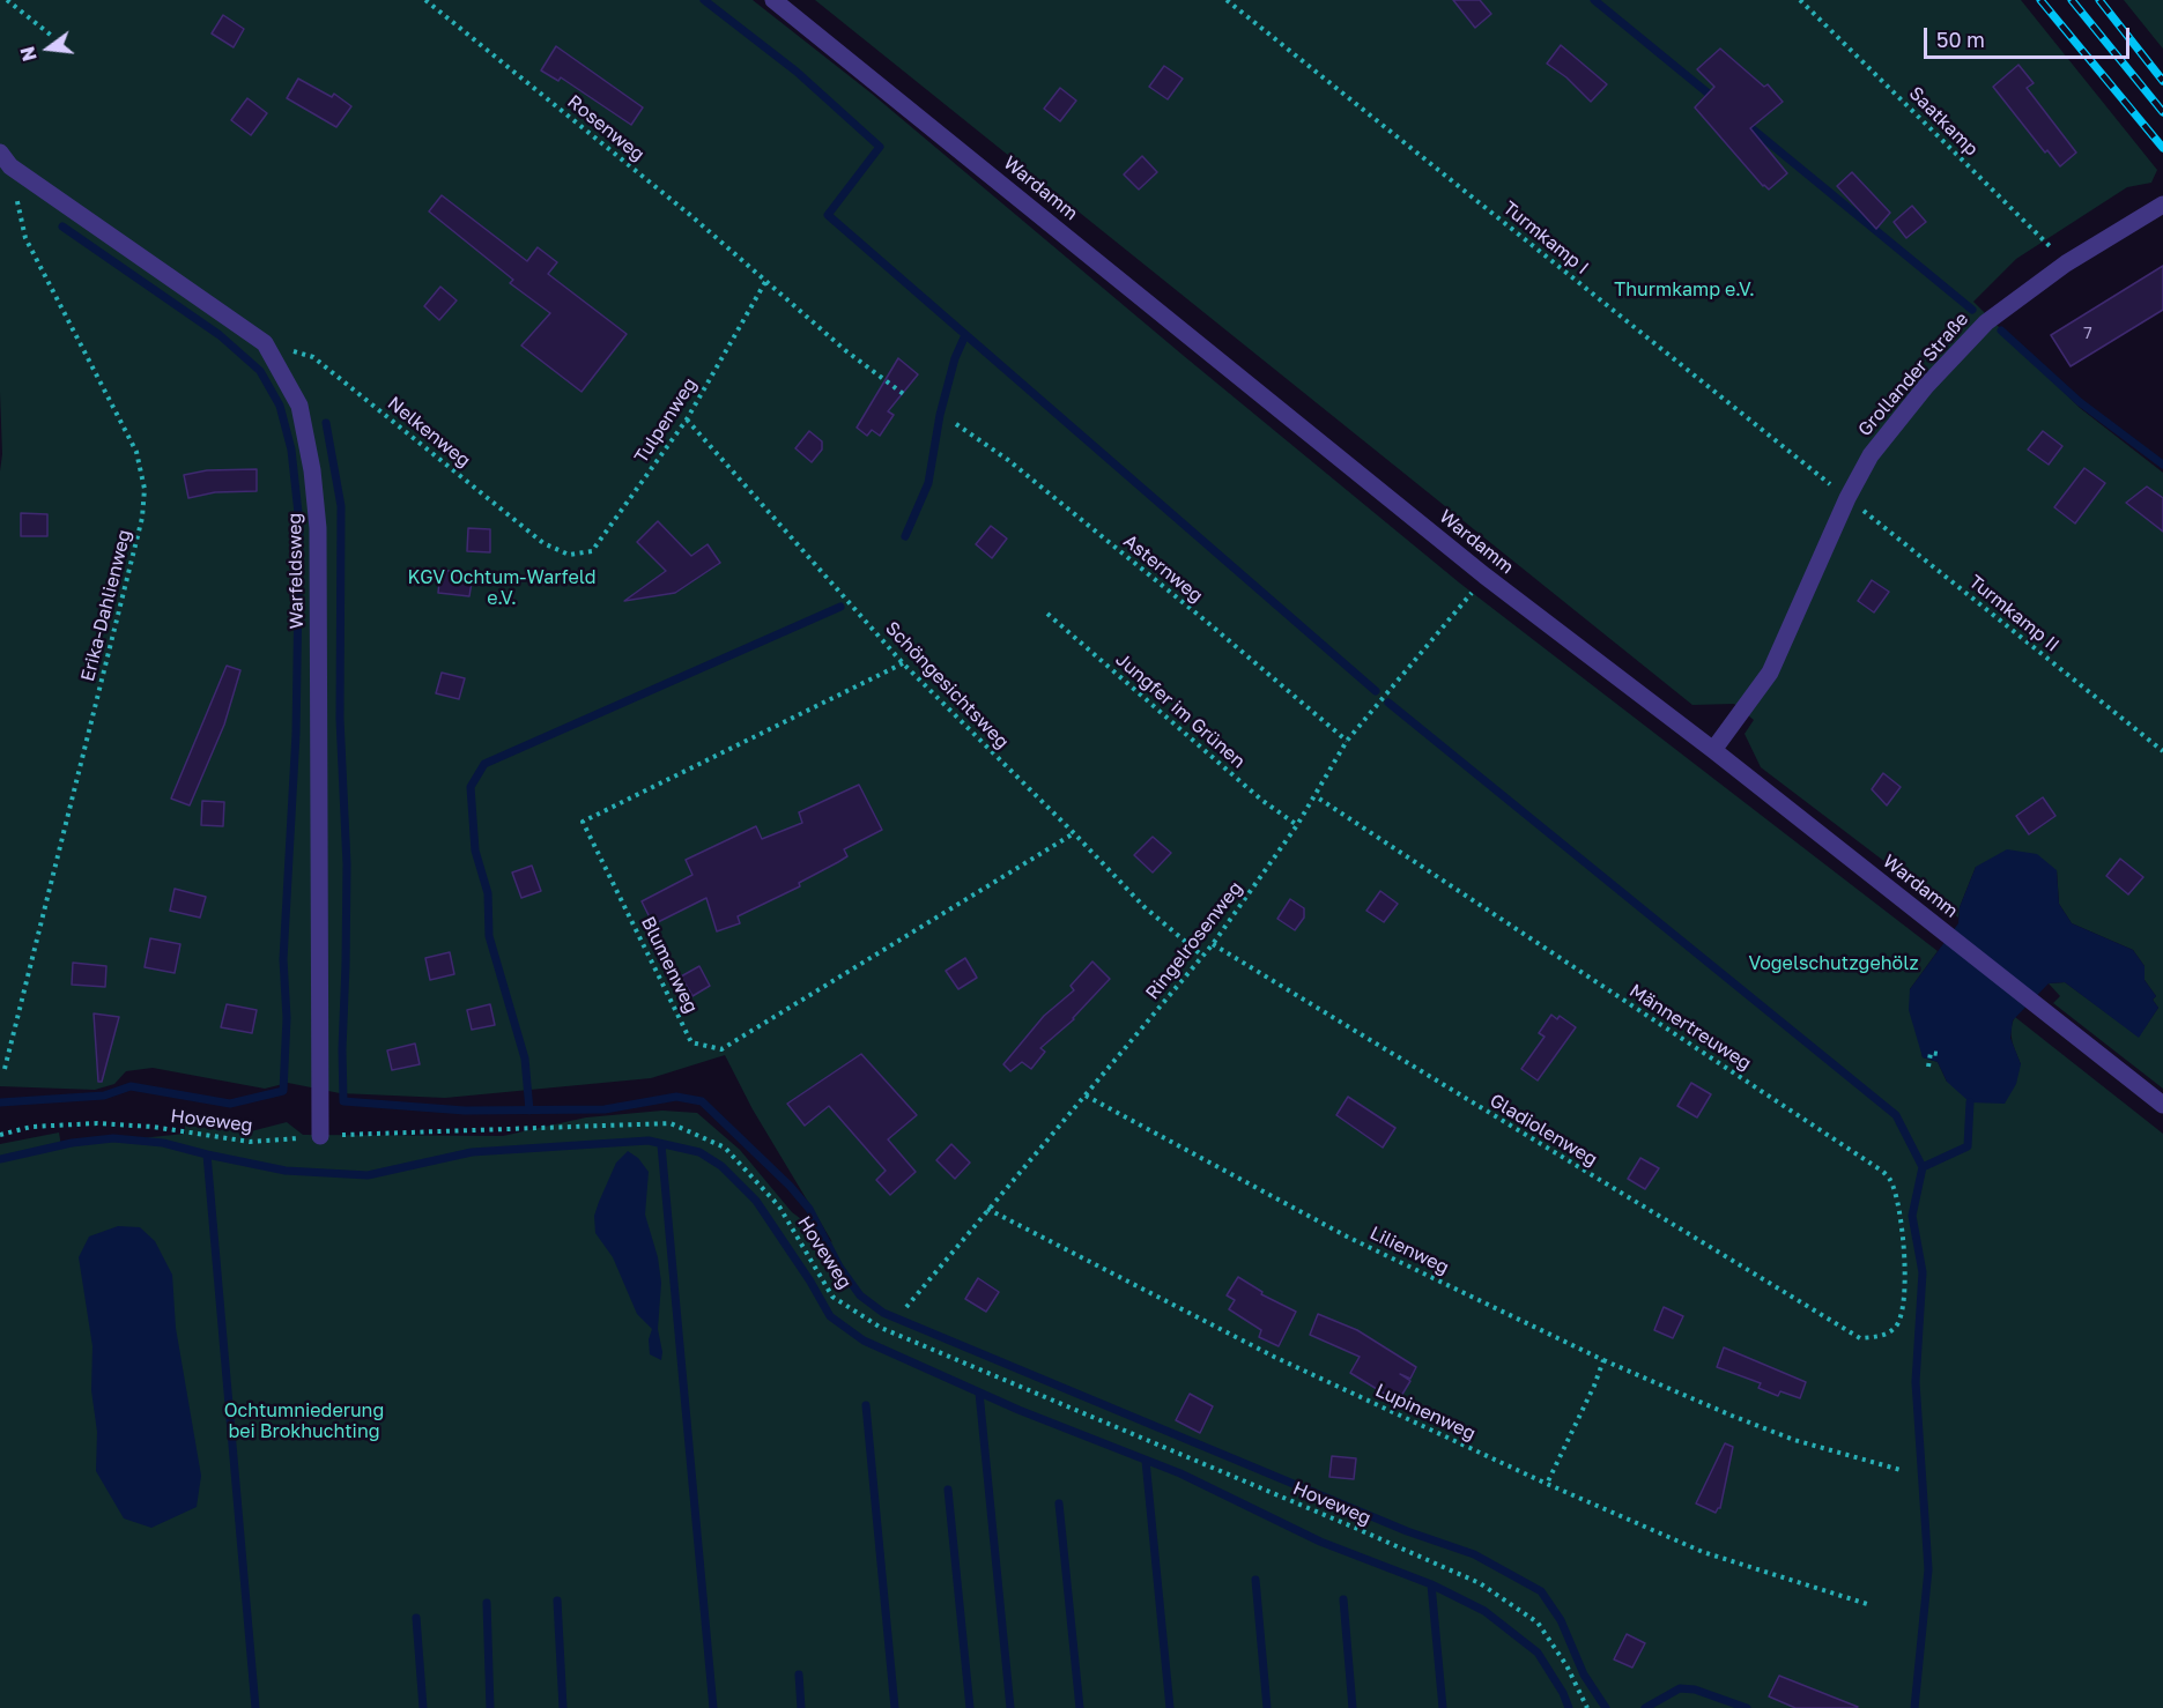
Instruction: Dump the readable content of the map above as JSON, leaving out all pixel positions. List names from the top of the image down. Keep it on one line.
{"streets":{"street":["Wardamm","Grollander Straße","Warfeldsweg"],"path":["Saatkamp","Rosenweg","Turmkamp I","Tulpenweg","Nelkenweg","Asternweg","Erika-Dahlienweg","Turmkamp II","Schöngesichtsweg","Jungfer im Grünen","Ringelrosenweg","Blumenweg","Männertreuweg","Hoveweg","Gladiolenweg","Lilienweg","Lupinenweg"]},"crossings":[["Saatkamp","Grollander Straße"],["Rosenweg","Tulpenweg"],["Wardamm","Grollander Straße"],["Wardamm","Ringelrosenweg"],["Turmkamp I","Grollander Straße"],["Turmkamp I","Turmkamp II"],["Grollander Straße","Turmkamp II"],["Tulpenweg","Nelkenweg"],["Tulpenweg","Schöngesichtsweg"],["Nelkenweg","Warfeldsweg"],["Asternweg","Ringelrosenweg"],["Warfeldsweg","Erika-Dahlienweg"],["Warfeldsweg","Hoveweg"],["Schöngesichtsweg","Ringelrosenweg"],["Schöngesichtsweg","Blumenweg"],["Jungfer im Grünen","Ringelrosenweg"],["Ringelrosenweg","Männertreuweg"],["Ringelrosenweg","Gladiolenweg"],["Ringelrosenweg","Lilienweg"],["Ringelrosenweg","Lupinenweg"],["Männertreuweg","Gladiolenweg"]],"parks":["Thurmkamp e.V.","KGV Ochtum-Warfeld e.V.","Vogelschutzgehölz","Ochtumniederung bei Brokhuchting"],"house_numbers":["7"],"scale_bar":"50 m","north":"left"}
